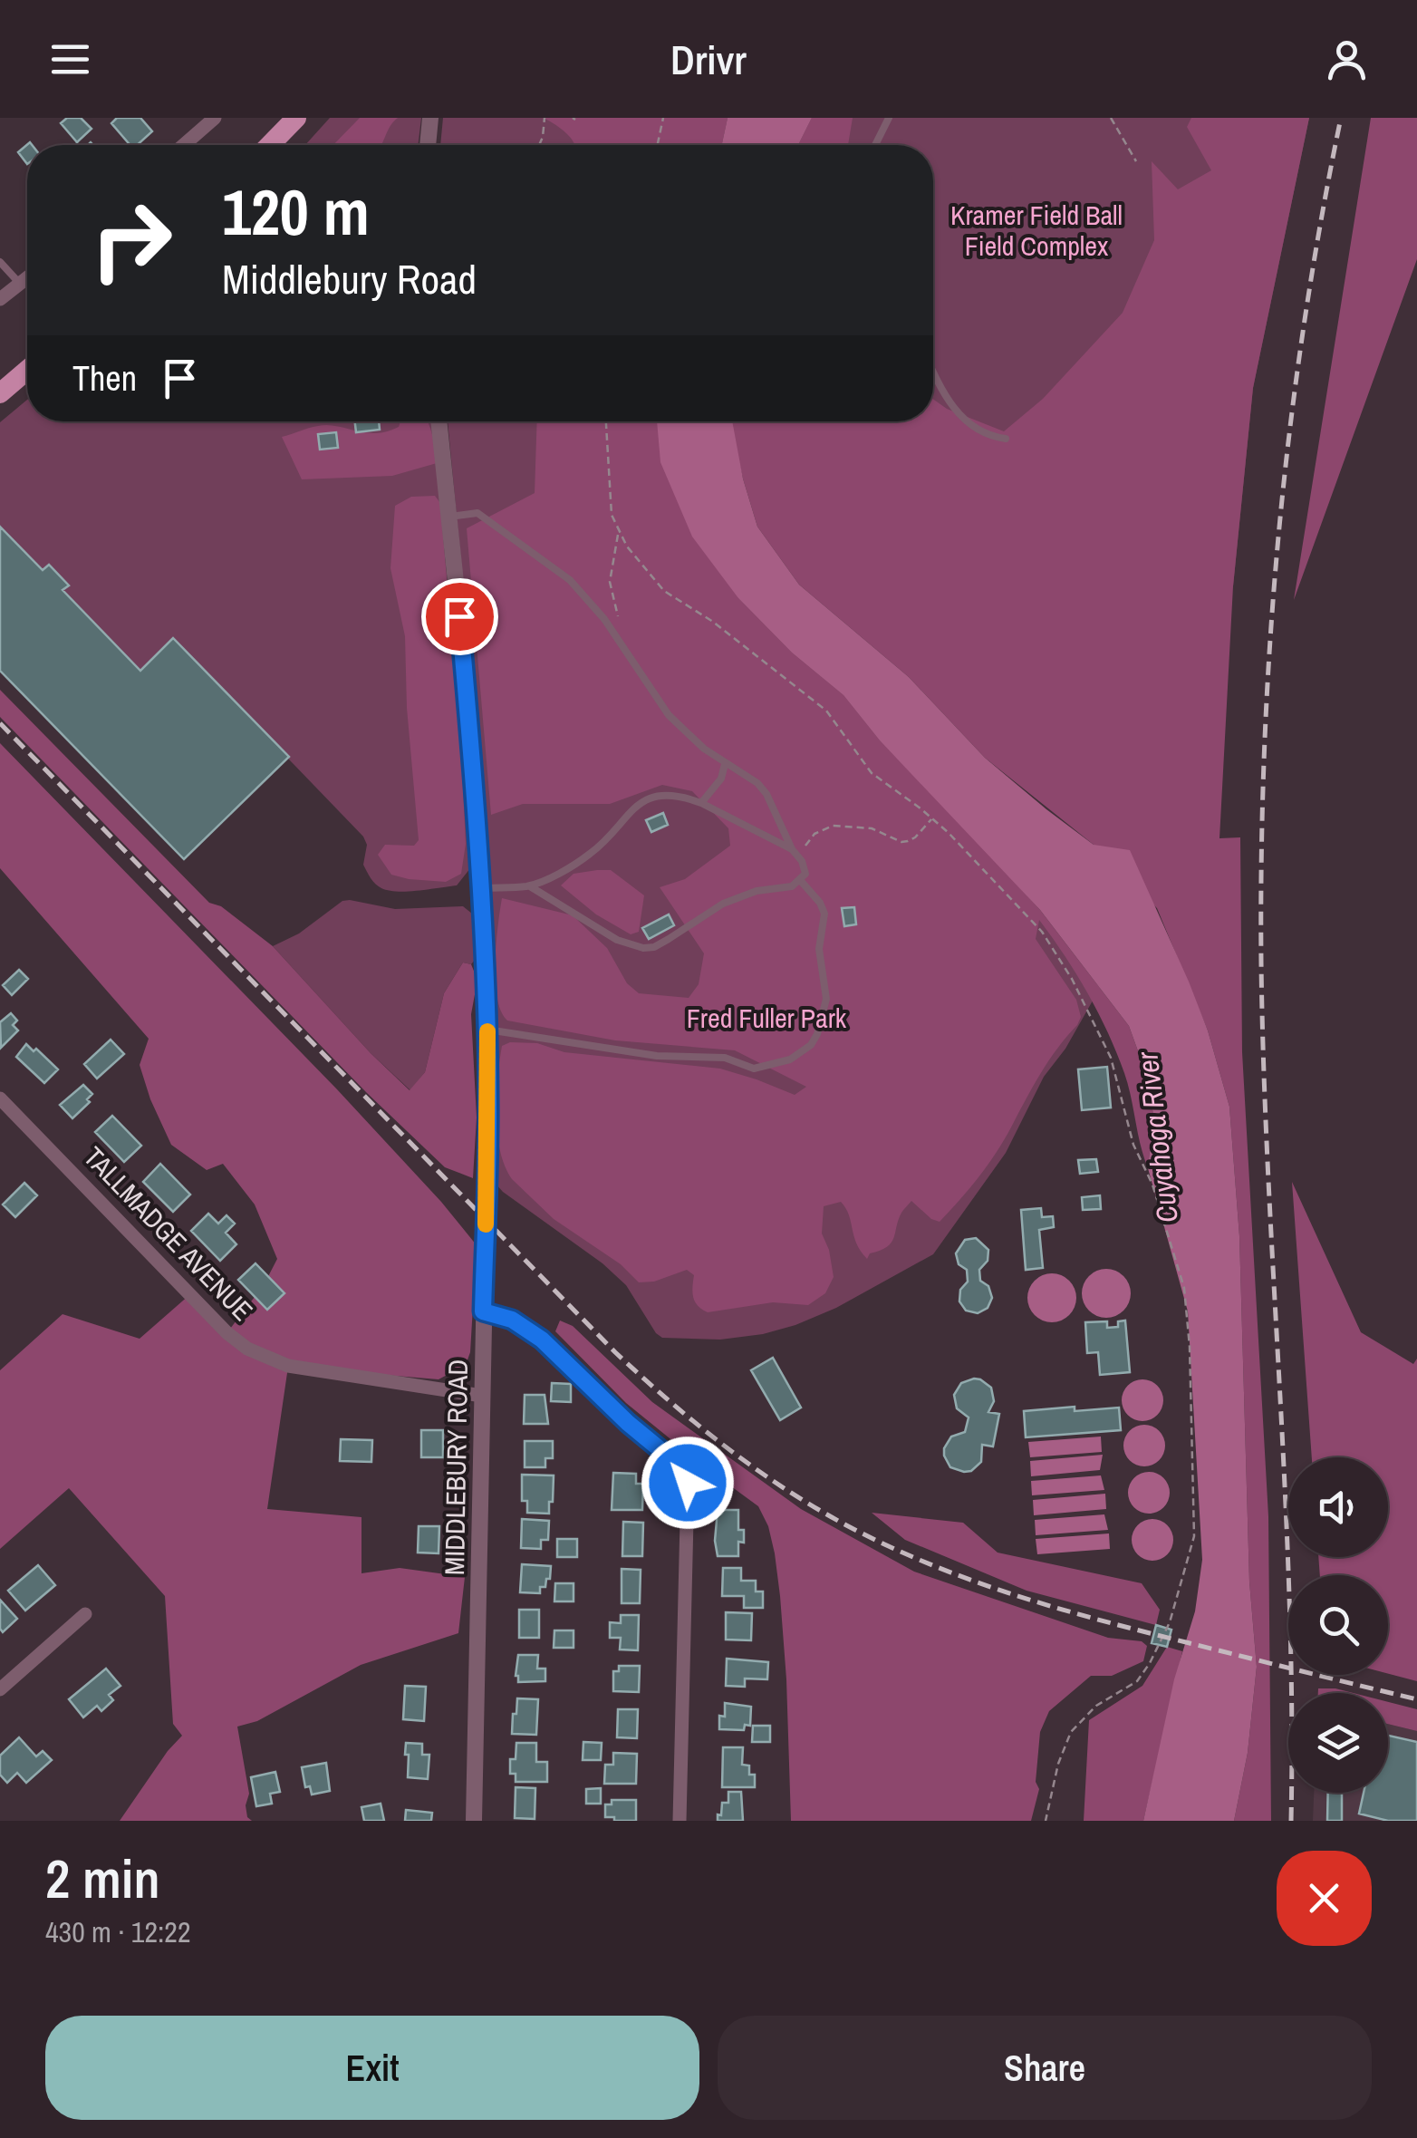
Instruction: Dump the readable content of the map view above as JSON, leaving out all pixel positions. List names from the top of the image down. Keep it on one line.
{"streets":{"street":["TALLMADGE AVENUE","MIDDLEBURY ROAD"]},"crossings":[["TALLMADGE AVENUE","MIDDLEBURY ROAD"]],"water":["Cuyahoga River"],"parks":["Kramer Field Ball Field Complex","Fred Fuller Park"],"page":{"header":"Drivr","turn":["120 m","Middlebury Road"],"then":"Then","heading":["2 min","430 m · 12:22"],"buttons":["Exit","Share"]}}
